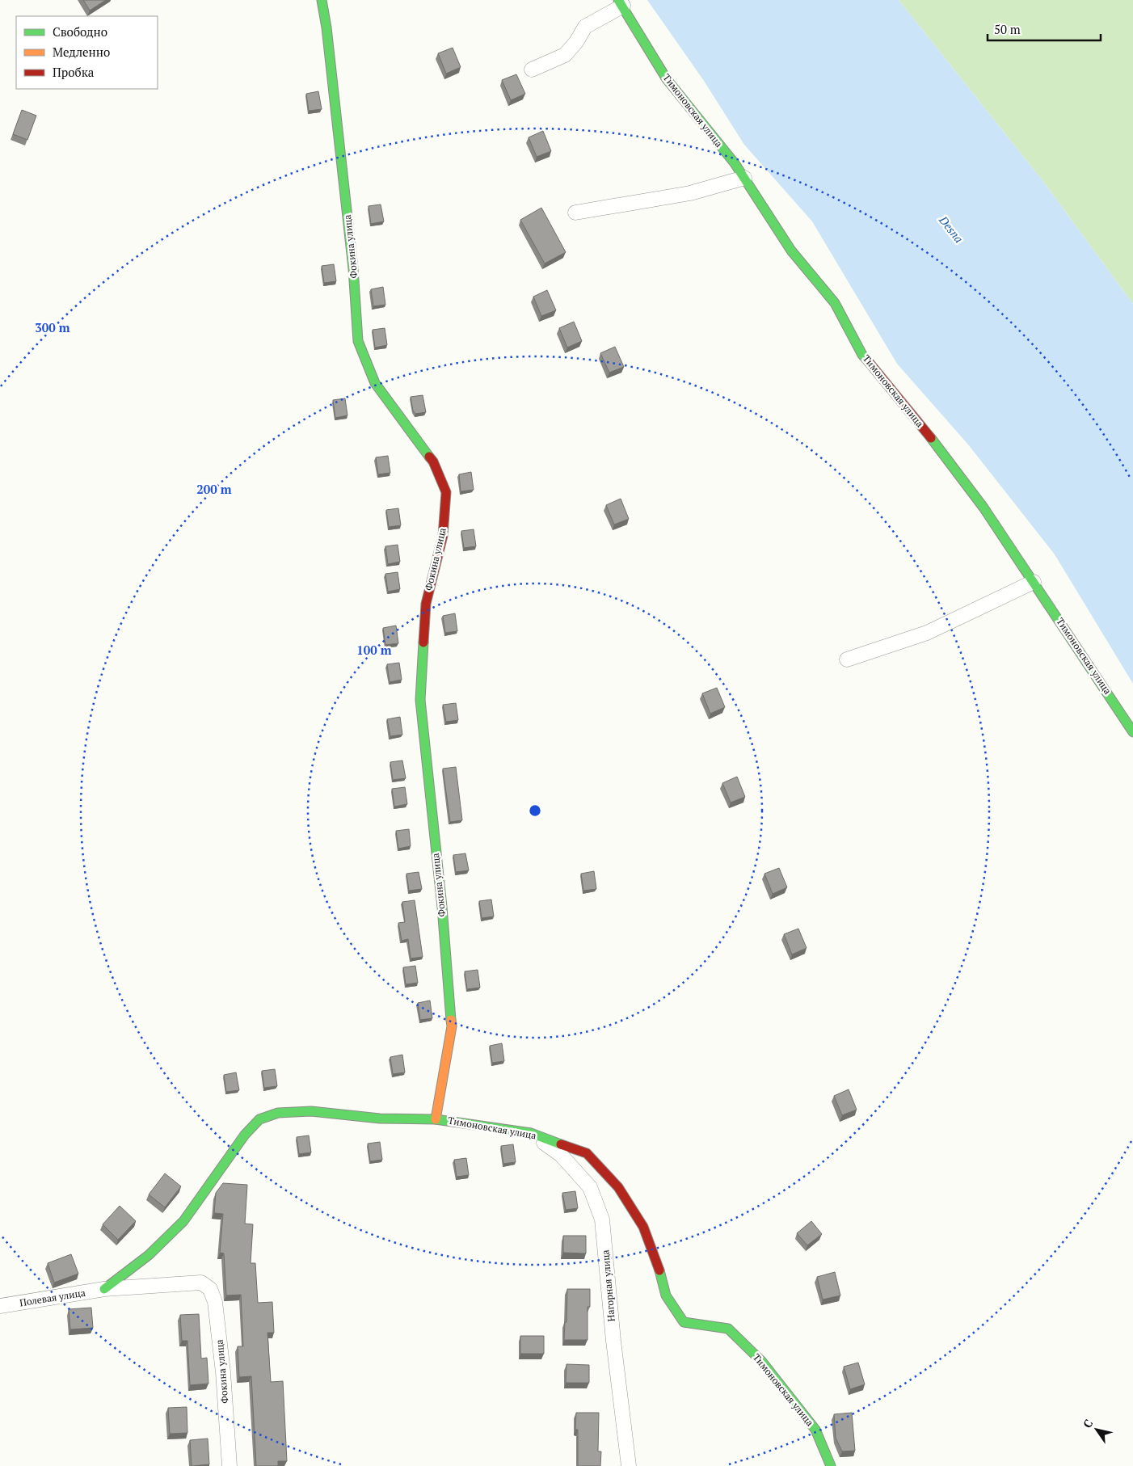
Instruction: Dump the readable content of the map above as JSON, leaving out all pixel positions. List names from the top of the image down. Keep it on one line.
{"streets":{"street":["Тимоновская улица","Фокина улица","Нагорная улица","Полевая улица"]},"crossings":[["Тимоновская улица","Фокина улица"],["Тимоновская улица","Нагорная улица"],["Тимоновская улица","Полевая улица"],["Фокина улица","Полевая улица"]],"water":["Desna"],"legend":["Свободно","Медленно","Пробка"],"scale_bar":"50 m","north":"top left","rings":["300 m","200 m","100 m"]}
